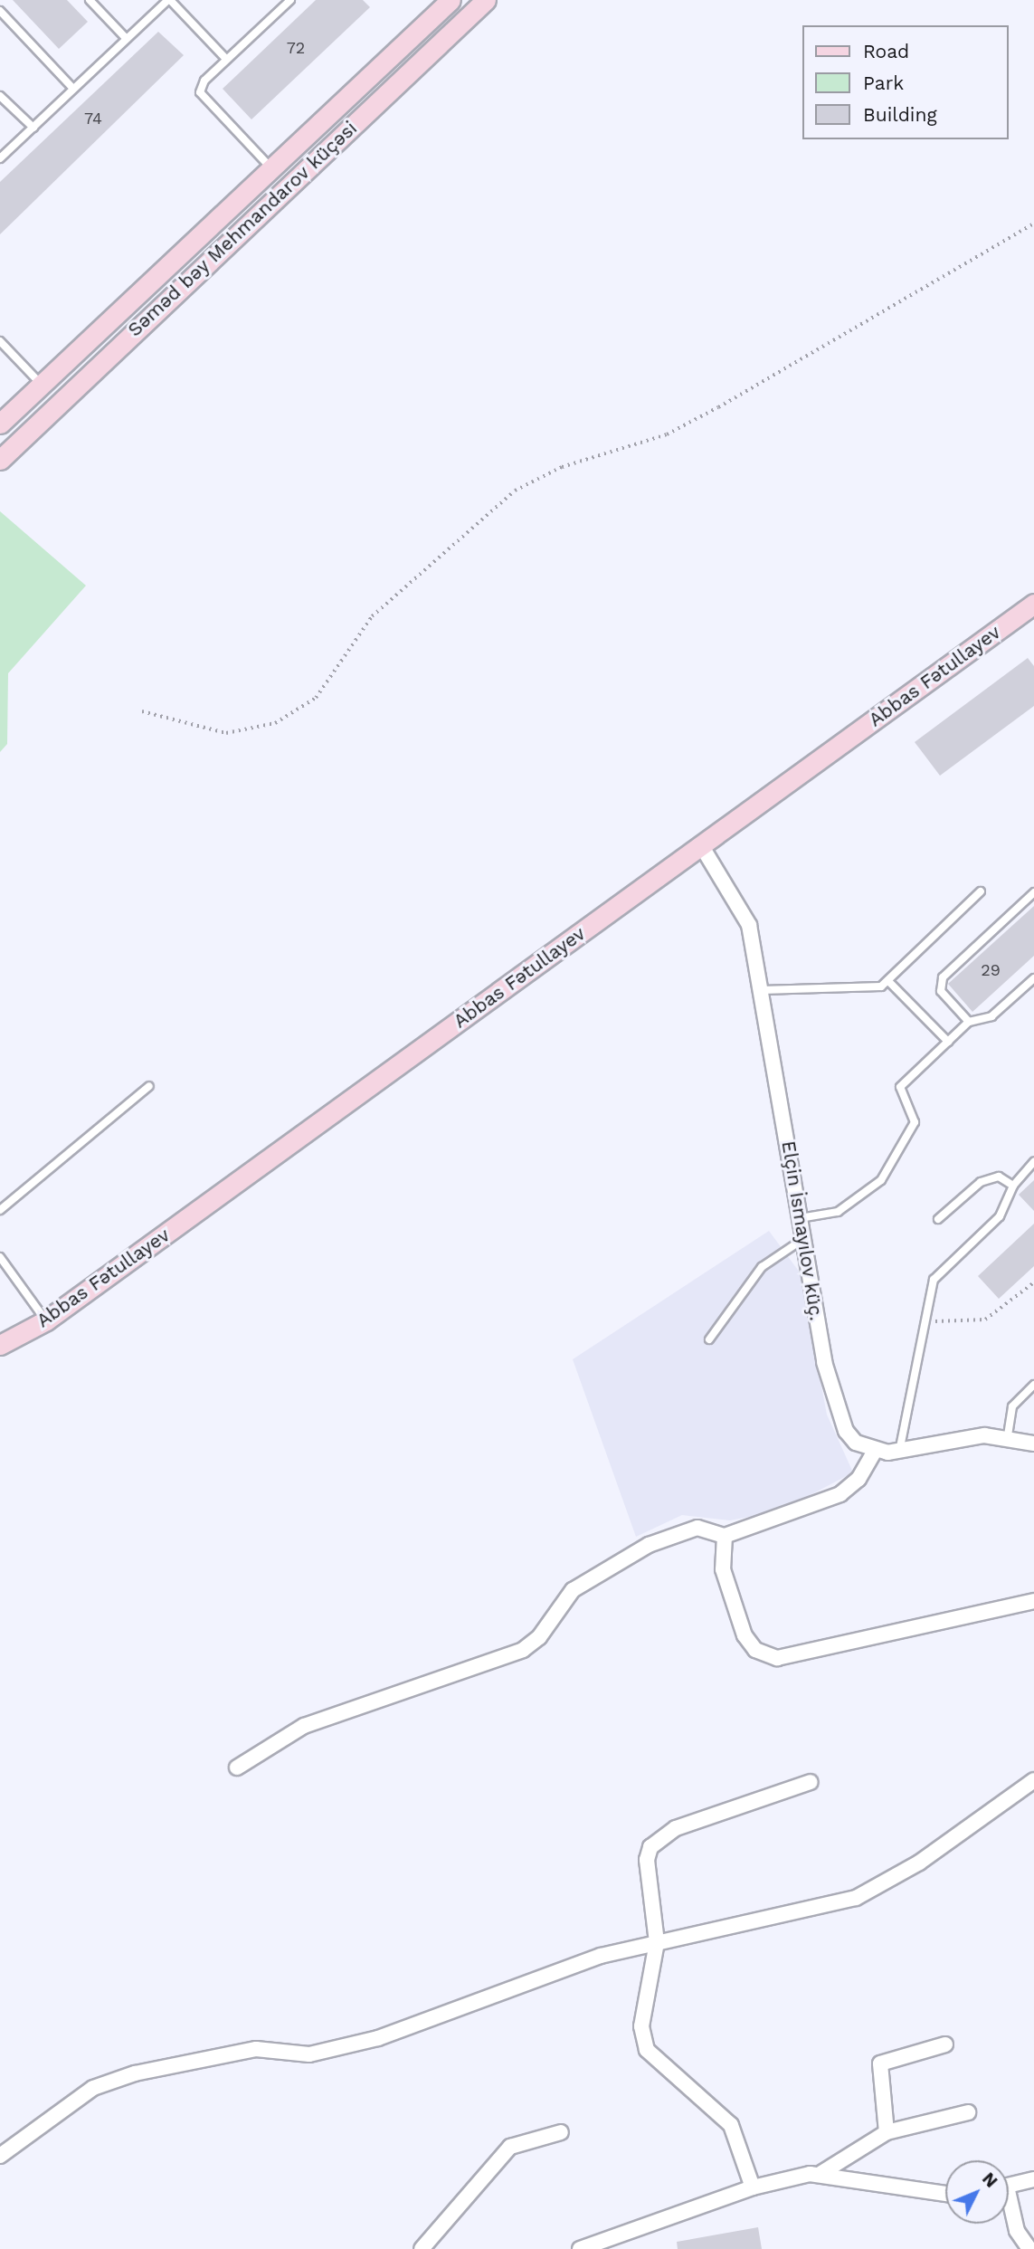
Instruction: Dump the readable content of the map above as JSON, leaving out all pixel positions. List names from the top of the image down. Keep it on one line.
{"streets":{"main road":["Səməd bəy Mehmandarov küçəsi","Abbas Fətullayev"],"street":["Elçin İsmayılov küç."]},"crossings":[["Abbas Fətullayev","Elçin İsmayılov küç."]],"house_numbers":["72","74","29"],"legend":["Road","Park","Building"],"north":"top right"}
